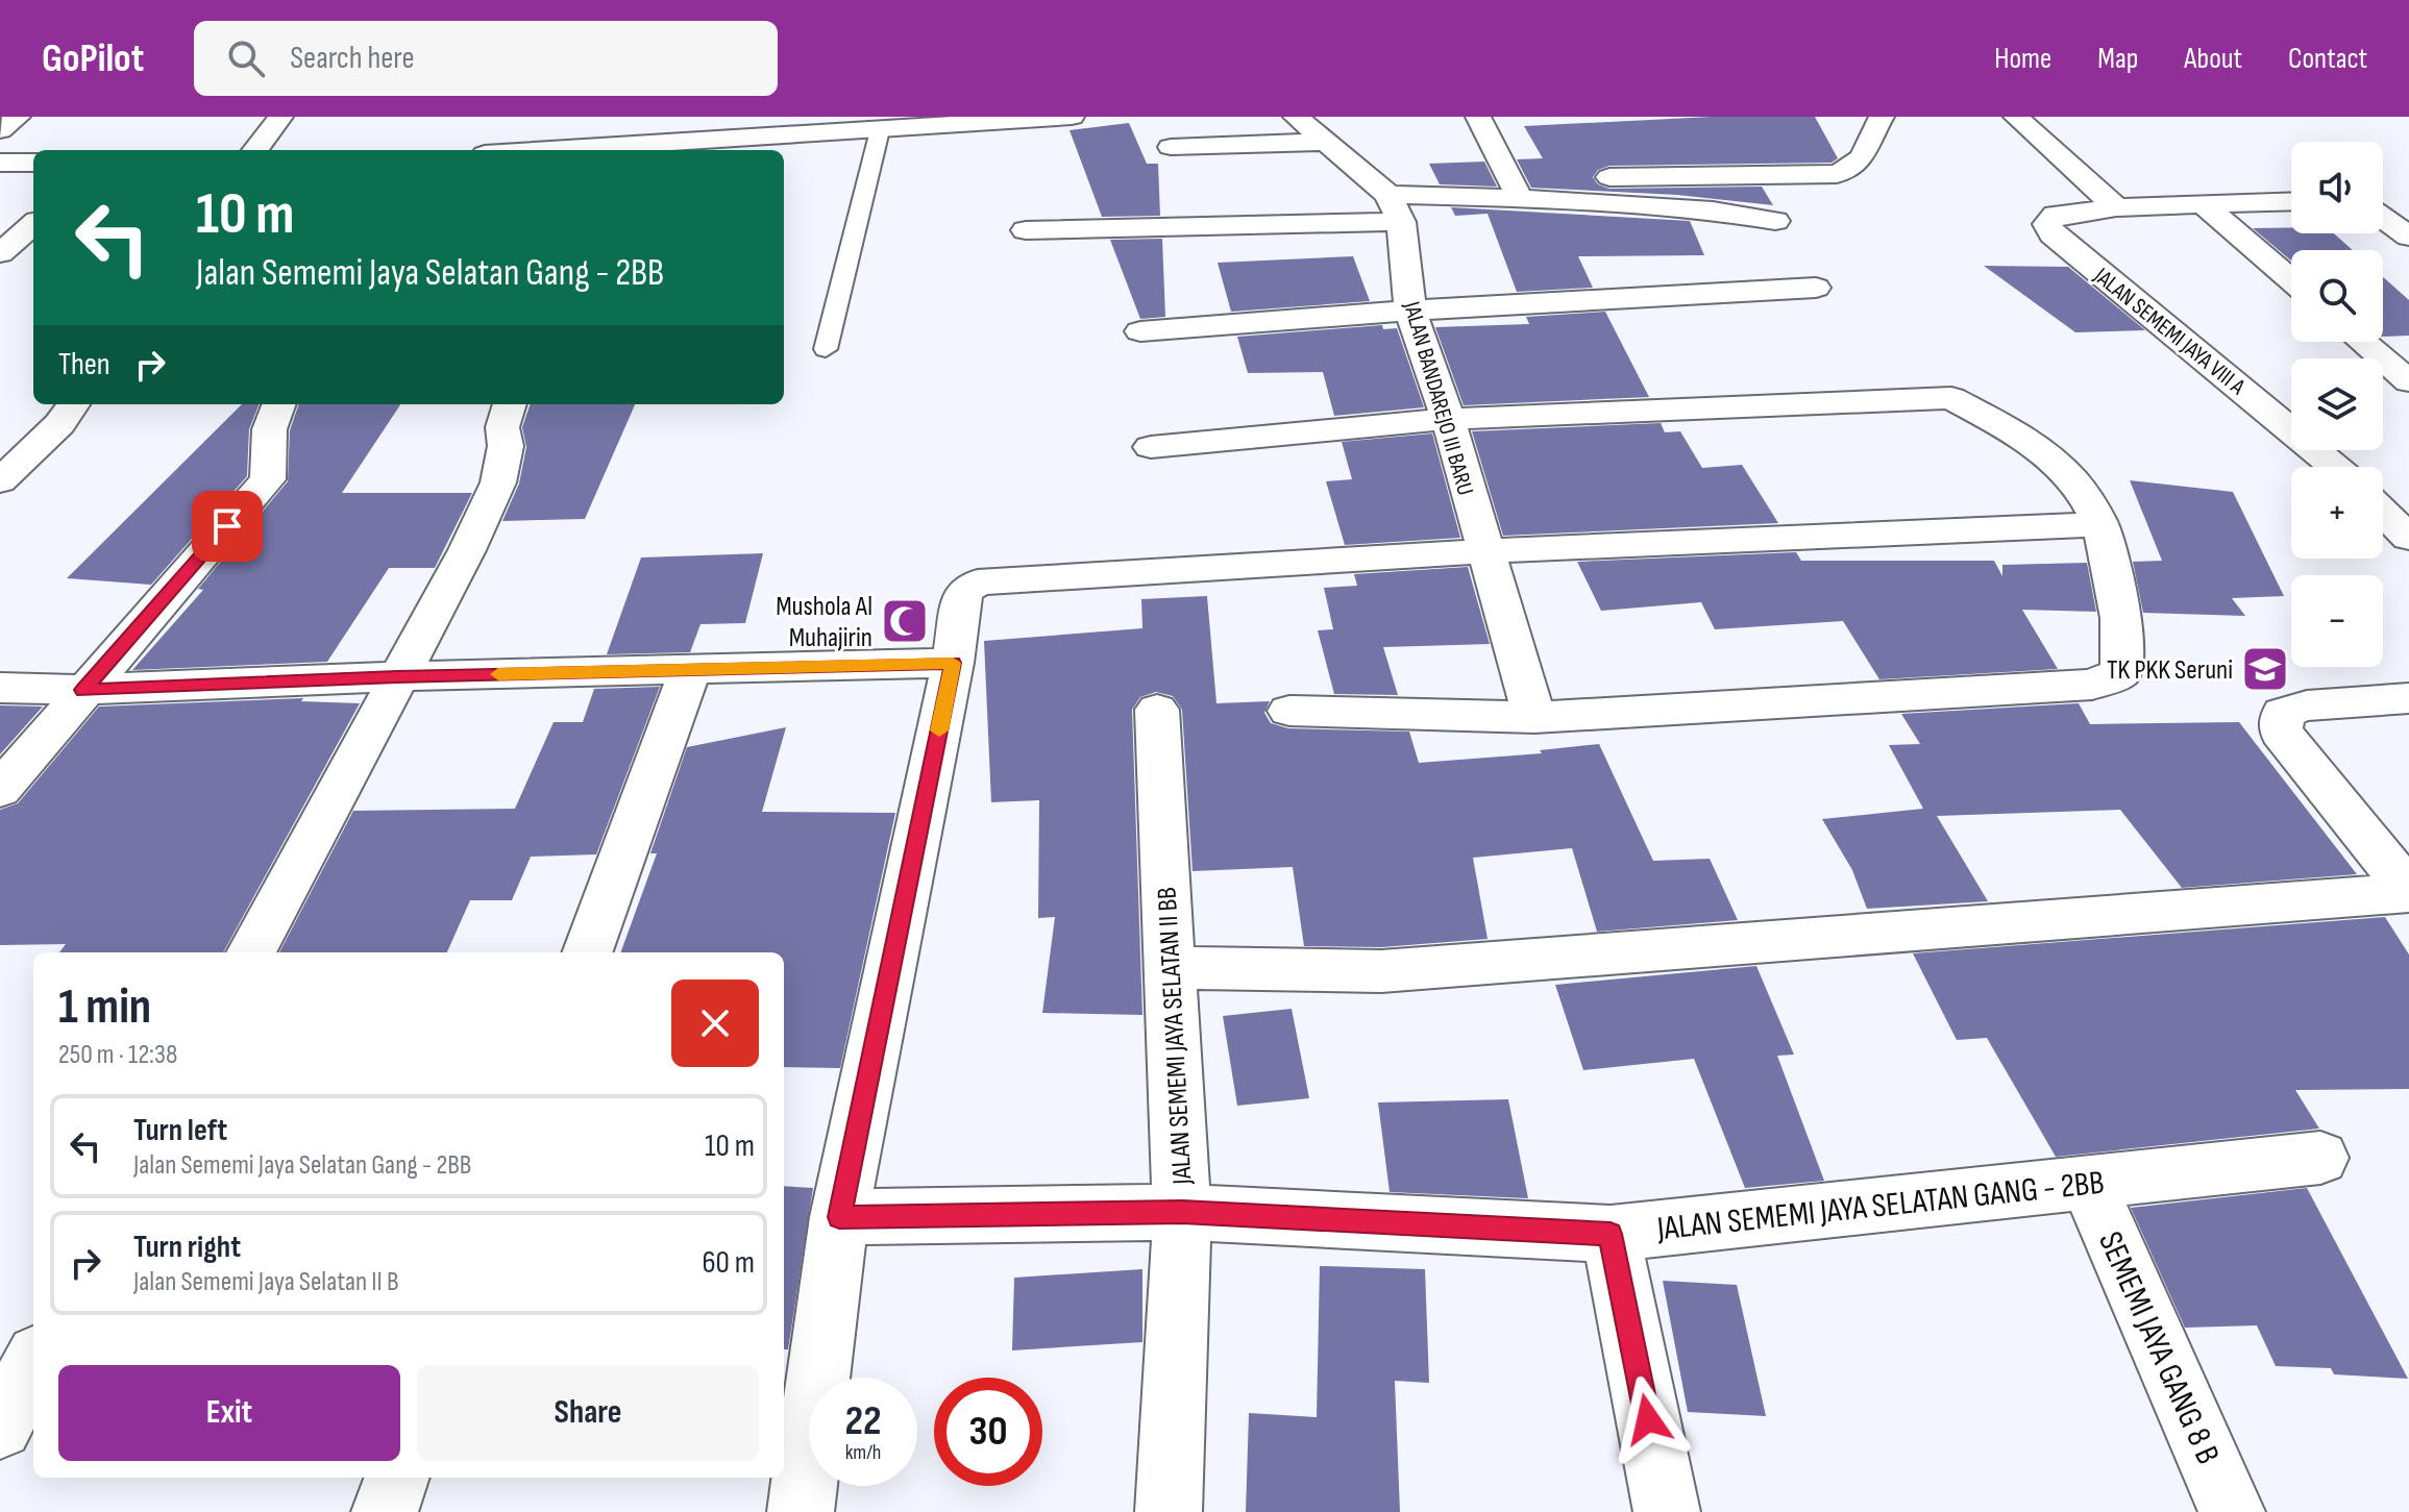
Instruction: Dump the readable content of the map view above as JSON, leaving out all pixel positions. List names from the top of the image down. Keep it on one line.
{"streets":{"street":["JALAN SEMEMI JAYA VIII A","JALAN BANDAREJO III BARU","JALAN SEMEMI JAYA SELATAN II BB","JALAN SEMEMI JAYA SELATAN GANG - 2BB","SEMEMI JAYA GANG 8 B"]},"crossings":[["JALAN SEMEMI JAYA SELATAN II BB","JALAN SEMEMI JAYA SELATAN GANG - 2BB"],["JALAN SEMEMI JAYA SELATAN GANG - 2BB","SEMEMI JAYA GANG 8 B"]],"places":{"mosque":["Mushola Al Muhajirin"],"school or university":["TK PKK Seruni"]},"page":{"header":"GoPilot","search":"Search here","nav":["Home","Map","About","Contact"],"map_buttons":["+","−"],"turn":["10 m","Jalan Sememi Jaya Selatan Gang - 2BB"],"then":"Then","heading":["1 min","250 m · 12:38"],"list":[{"name":"Turn left","note":"Jalan Sememi Jaya Selatan Gang - 2BB","value":"10 m"},{"name":"Turn right","note":"Jalan Sememi Jaya Selatan II B","value":"60 m"}],"buttons":["Exit","Share"],"speed":"22 km/h","limit":"30"}}
